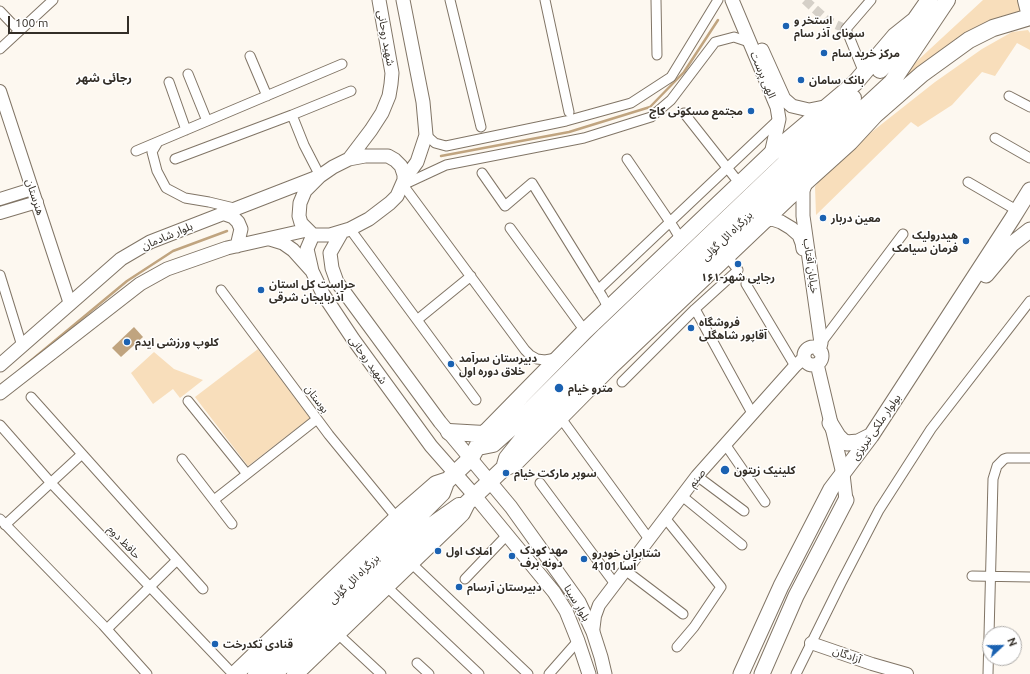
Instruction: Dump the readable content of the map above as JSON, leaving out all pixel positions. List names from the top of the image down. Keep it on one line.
{"streets":{"highway":["بزرگراه ائل گؤلی"],"main road":["شهید روحانی","الهی پرست","بلوار شادمان","خیابان آفتاب","بولوار ملکی تبریزی","بلوار سینا"],"street":["هنرستان","بوستان","صنم","حافظ دوم","آزادگان"]},"crossings":[["شهید روحانی","بلوار شادمان"],["شهید روحانی","بزرگراه ائل گؤلی"],["شهید روحانی","بلوار سینا"],["هنرستان","بلوار شادمان"],["بزرگراه ائل گؤلی","بلوار سینا"],["خیابان آفتاب","صنم"]],"districts":["رجائی شهر"],"places":["استخر و سونای آذر سام","مرکز خرید سام","بانک سامان","مجتمع مسکونى کاج","معین دربار","هیدرولیک فرمان سیامک","۱۶۱-رجایی شهر","حراست کل استان آذربایجان شرقی","فروشگاه آقاپور شاهگلی","کلوپ ورزشی ایدم","دبیرستان سرآمد خلاق دوره اول","مترو خیام","کلینیک زیتون","سوپر مارکت خیام","املاک اول","مهد کودک دونه برف","شتابران خودرو 4101 آسا","دبیرستان آرسام","قنادی تکدرخت"],"scale_bar":"100 m","north":"right"}
